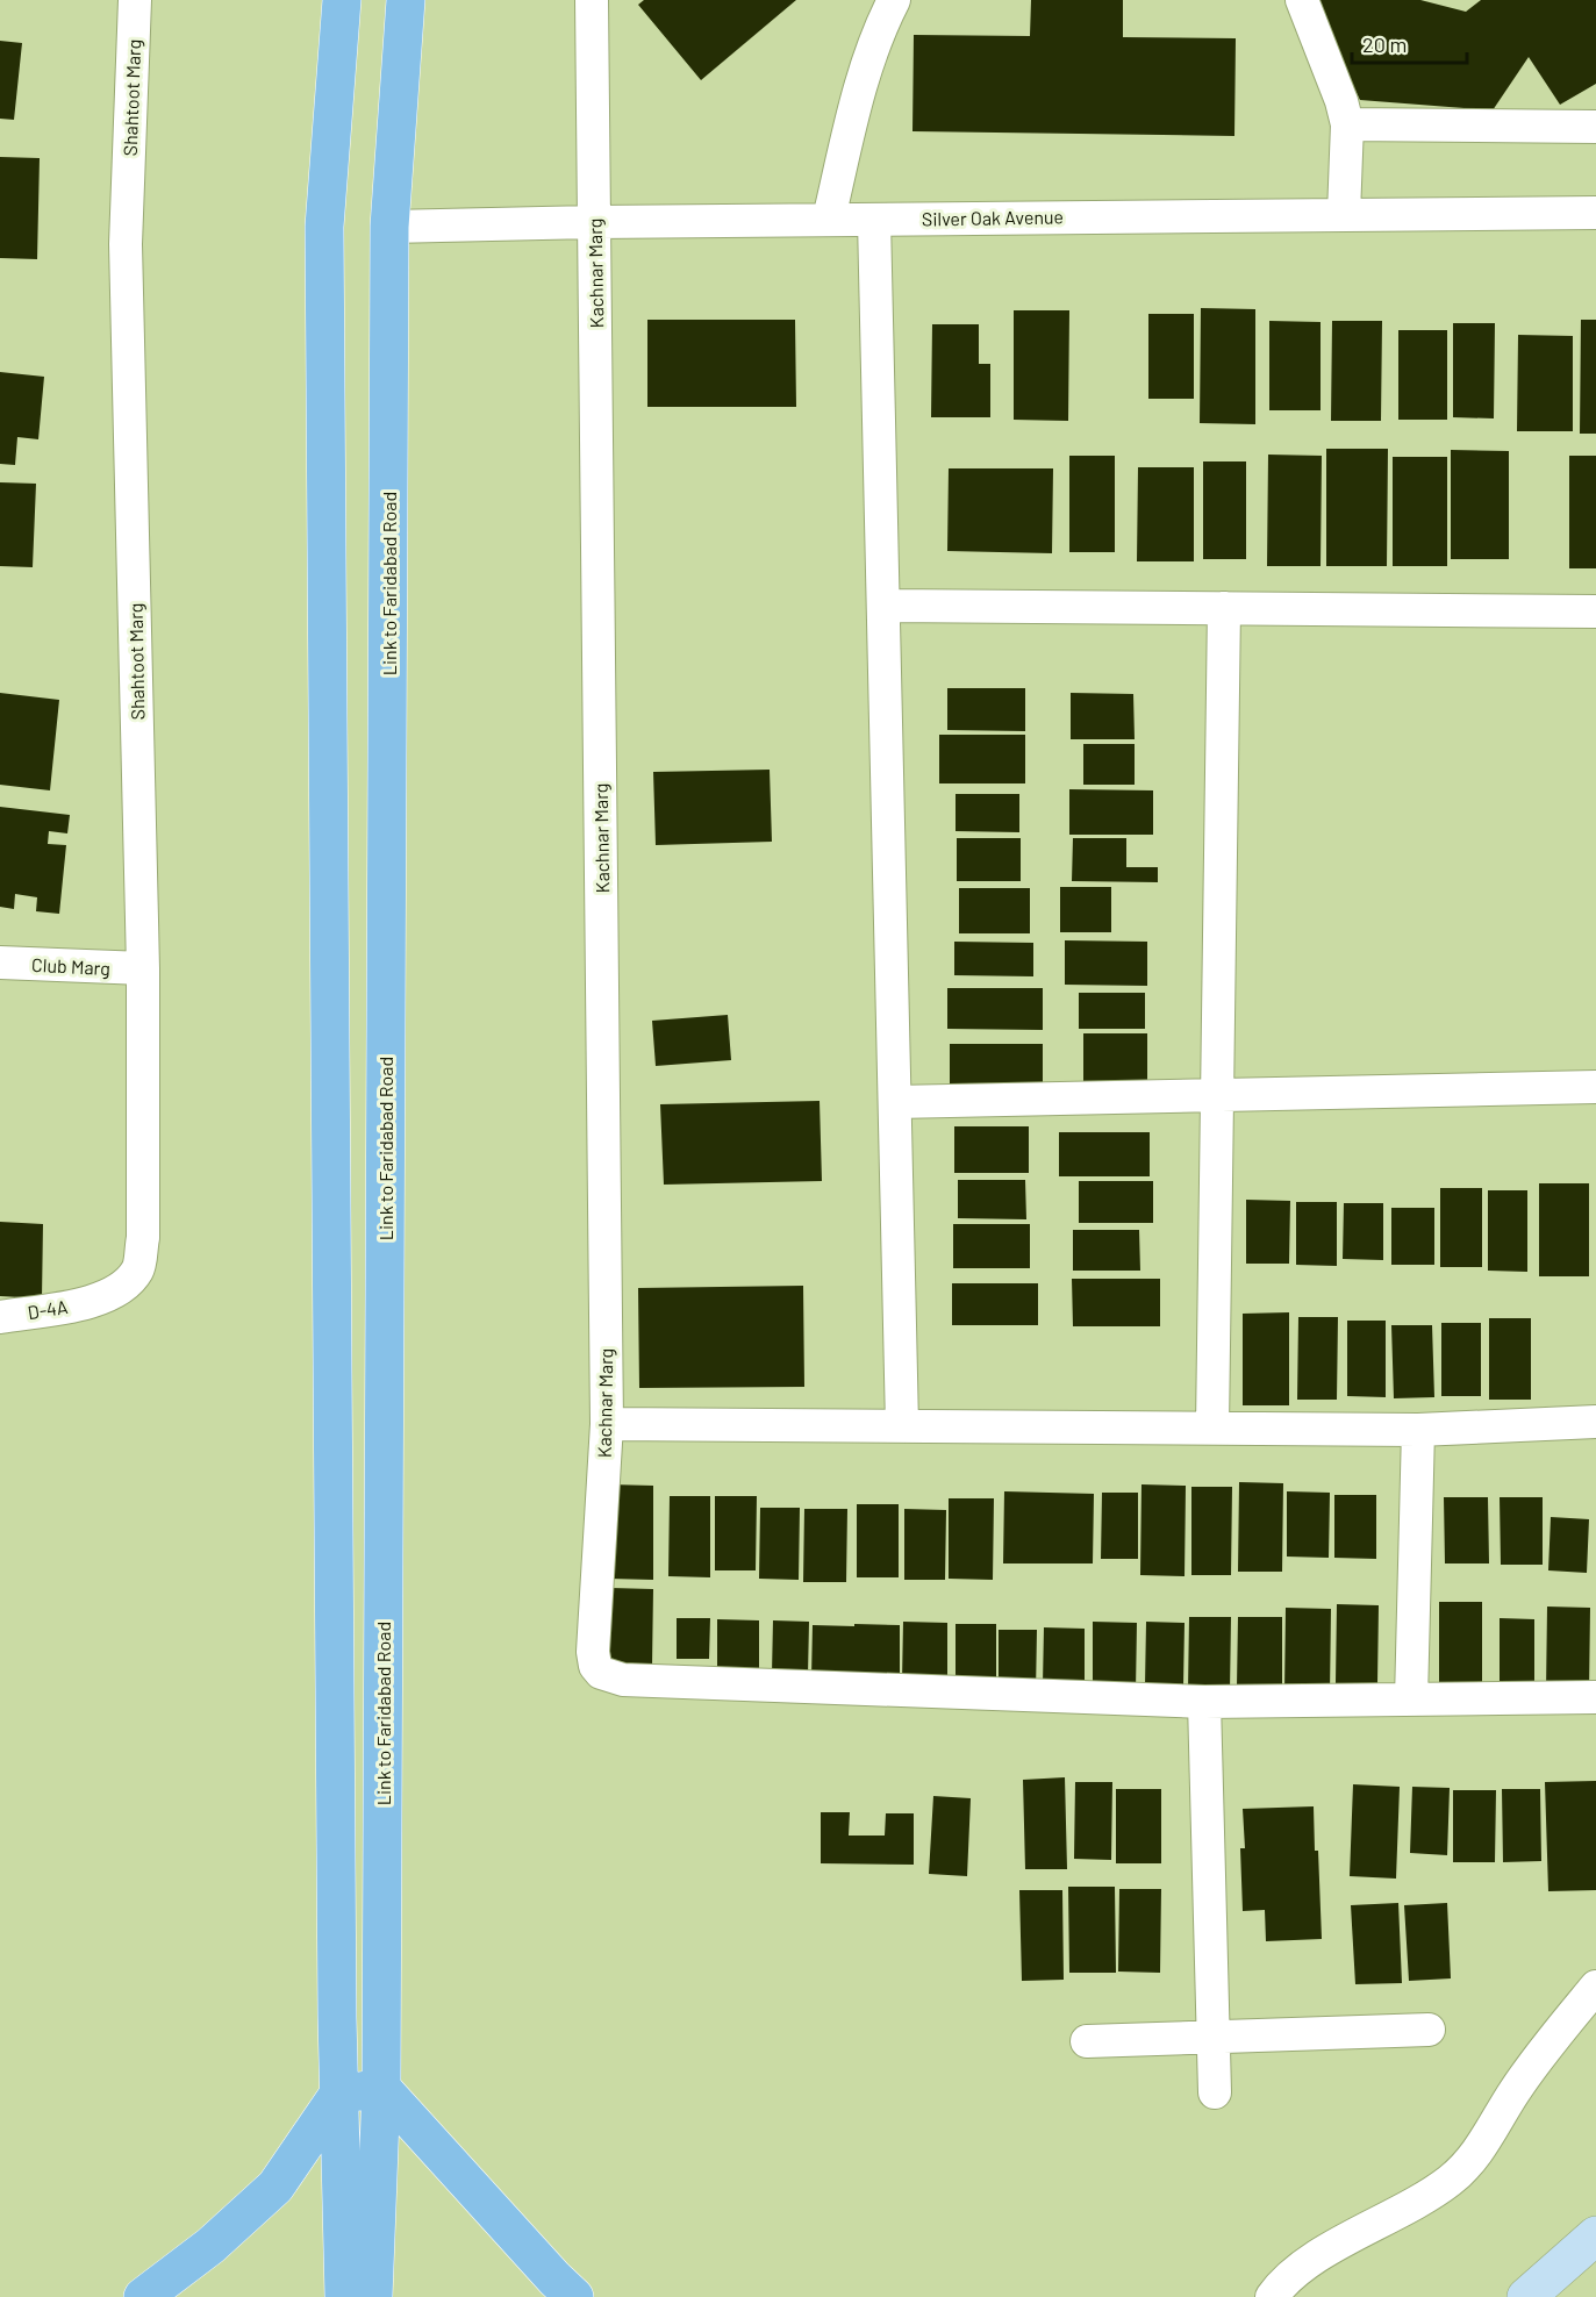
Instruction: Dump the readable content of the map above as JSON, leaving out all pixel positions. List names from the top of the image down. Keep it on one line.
{"streets":{"main road":["Link to Faridabad Road"],"street":["Shahtoot Marg","Silver Oak Avenue","Kachnar Marg","Club Marg","D-4A"]},"crossings":[["Shahtoot Marg","Club Marg"],["Shahtoot Marg","D-4A"],["Silver Oak Avenue","Kachnar Marg"],["Silver Oak Avenue","Link to Faridabad Road"]],"scale_bar":"20 m"}
